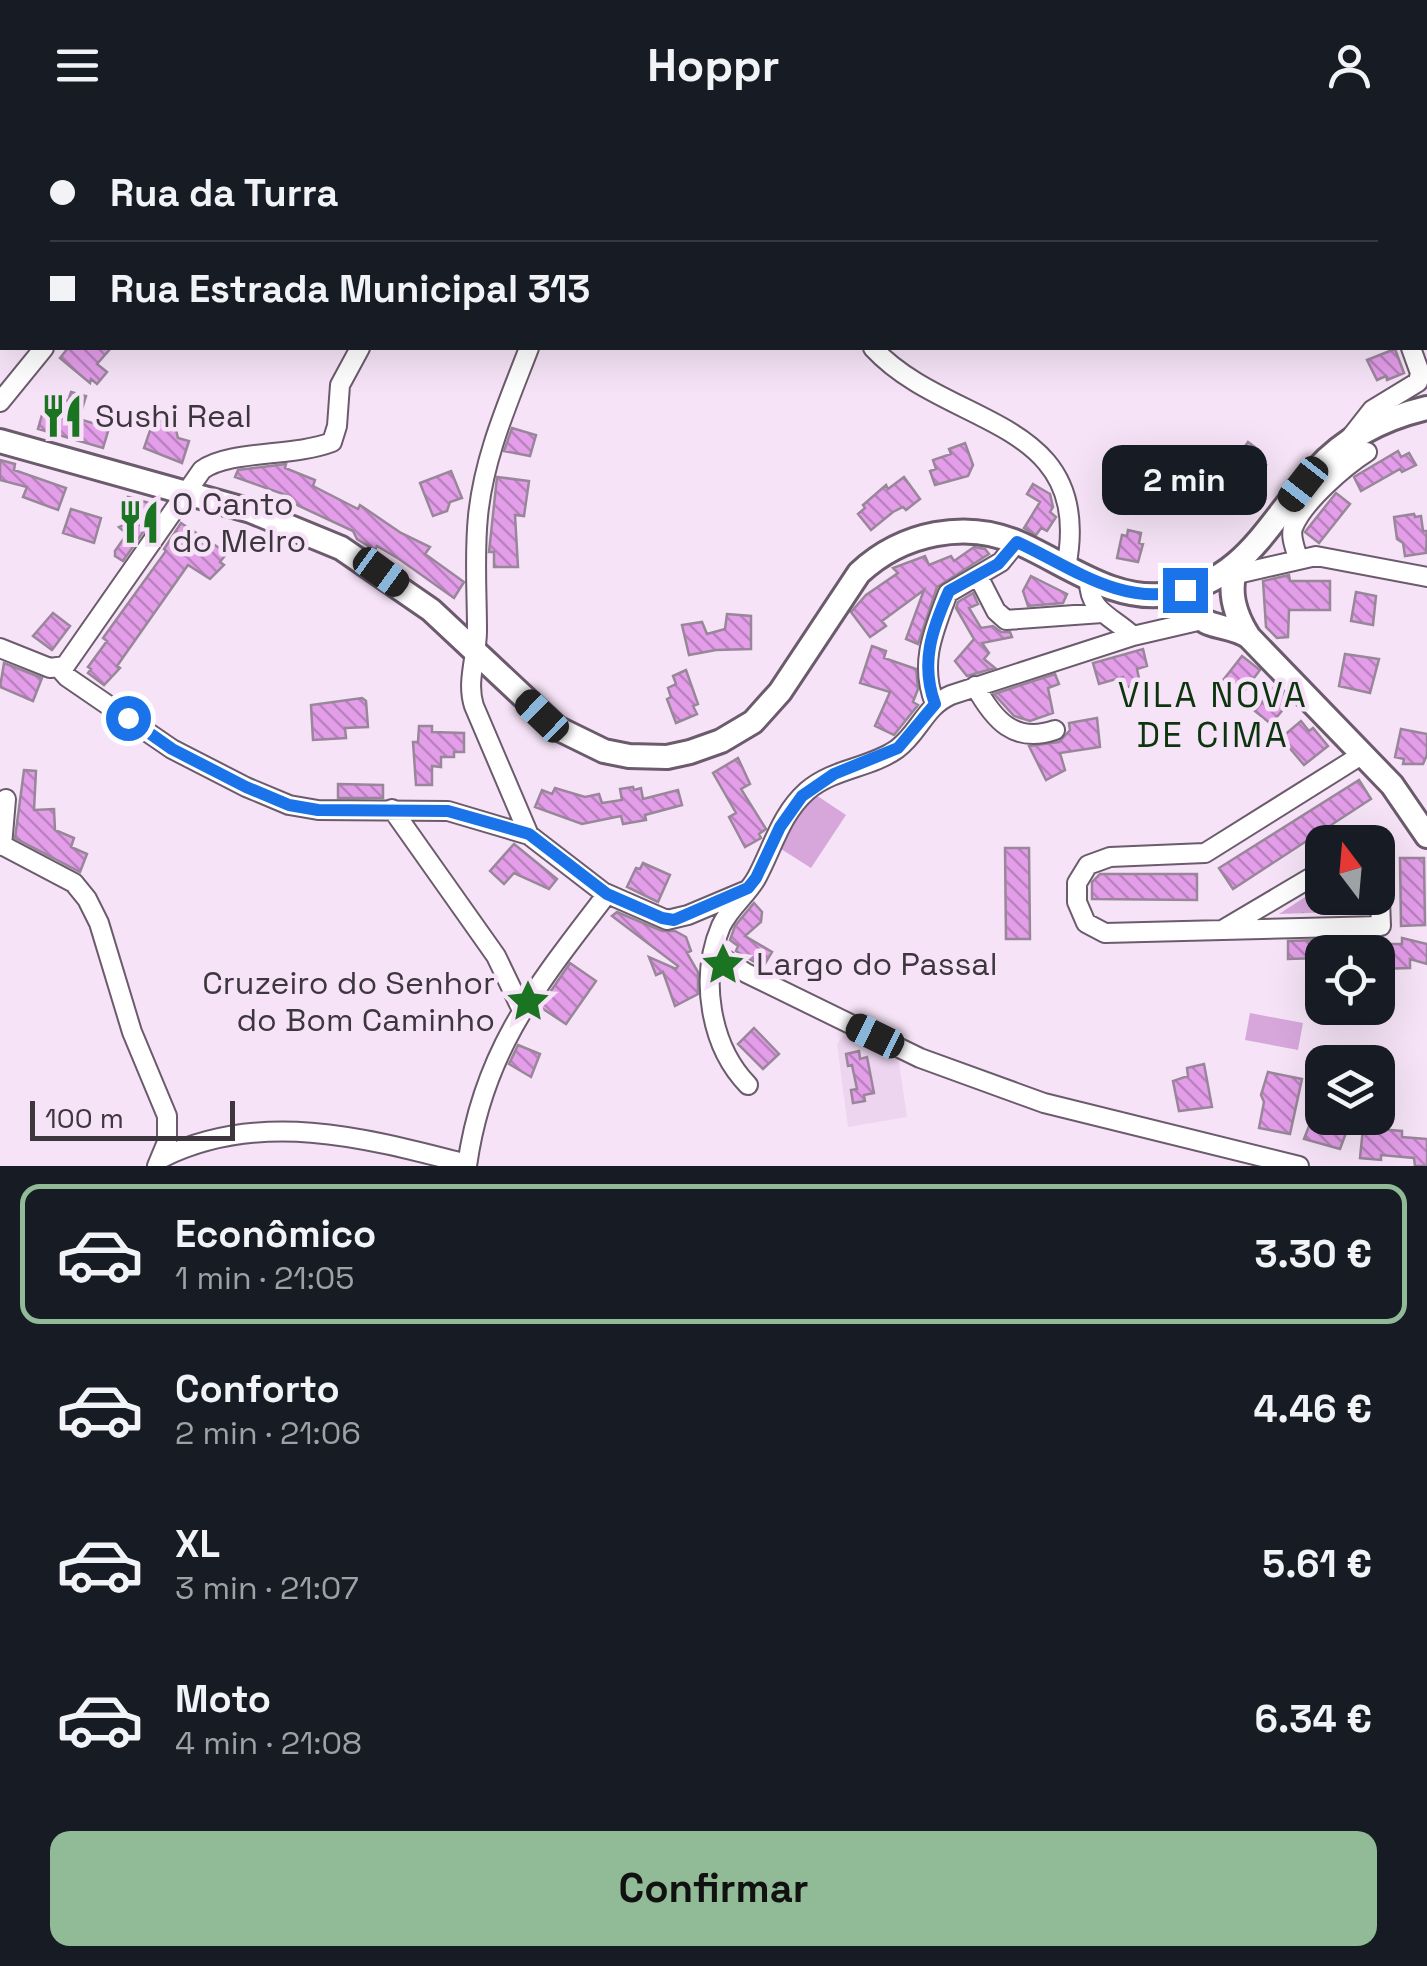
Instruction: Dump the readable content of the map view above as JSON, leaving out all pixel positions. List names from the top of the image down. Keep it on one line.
{"districts":["VILA NOVA DE CIMA"],"places":{"restaurant":["Sushi Real","O Canto do Melro"],"place":["Largo do Passal","Cruzeiro do Senhor do Bom Caminho"]},"scale_bar":"100 m","north":"top","page":{"header":"Hoppr","banner":["Rua da Turra","Rua Estrada Municipal 313"],"bubble":"2 min","scale":"100 m","list":[{"name":"Econômico","note":"1 min · 21:05","value":"3.30 €"},{"name":"Conforto","note":"2 min · 21:06","value":"4.46 €"},{"name":"XL","note":"3 min · 21:07","value":"5.61 €"},{"name":"Moto","note":"4 min · 21:08","value":"6.34 €"}],"buttons":"Confirmar"}}
